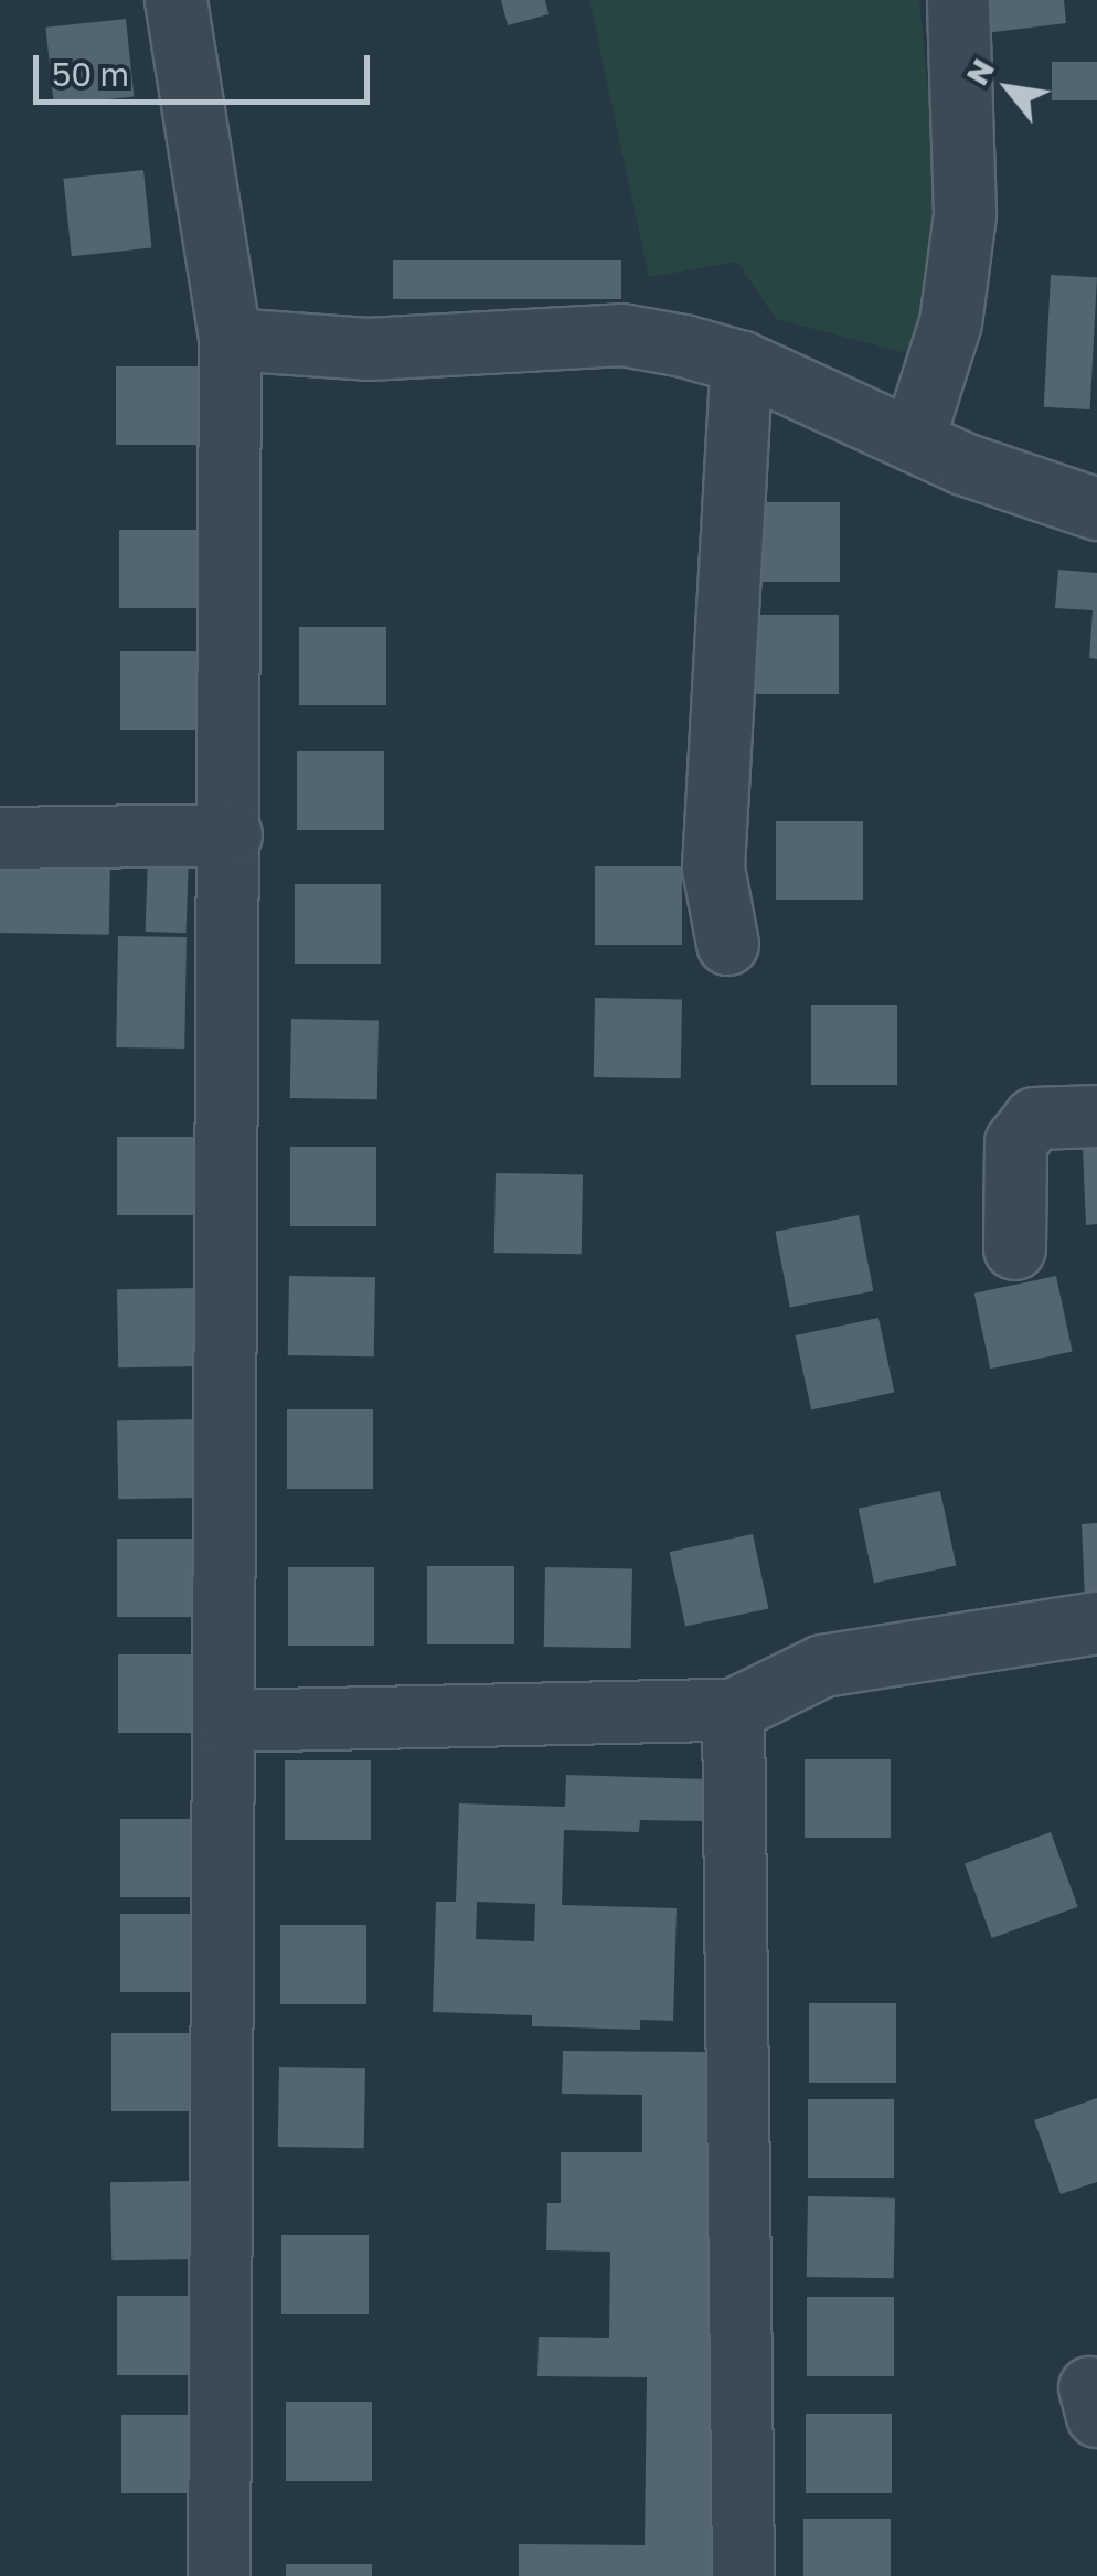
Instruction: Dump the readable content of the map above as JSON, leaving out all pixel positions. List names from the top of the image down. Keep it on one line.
{"scale_bar":"50 m","north":"top left"}
